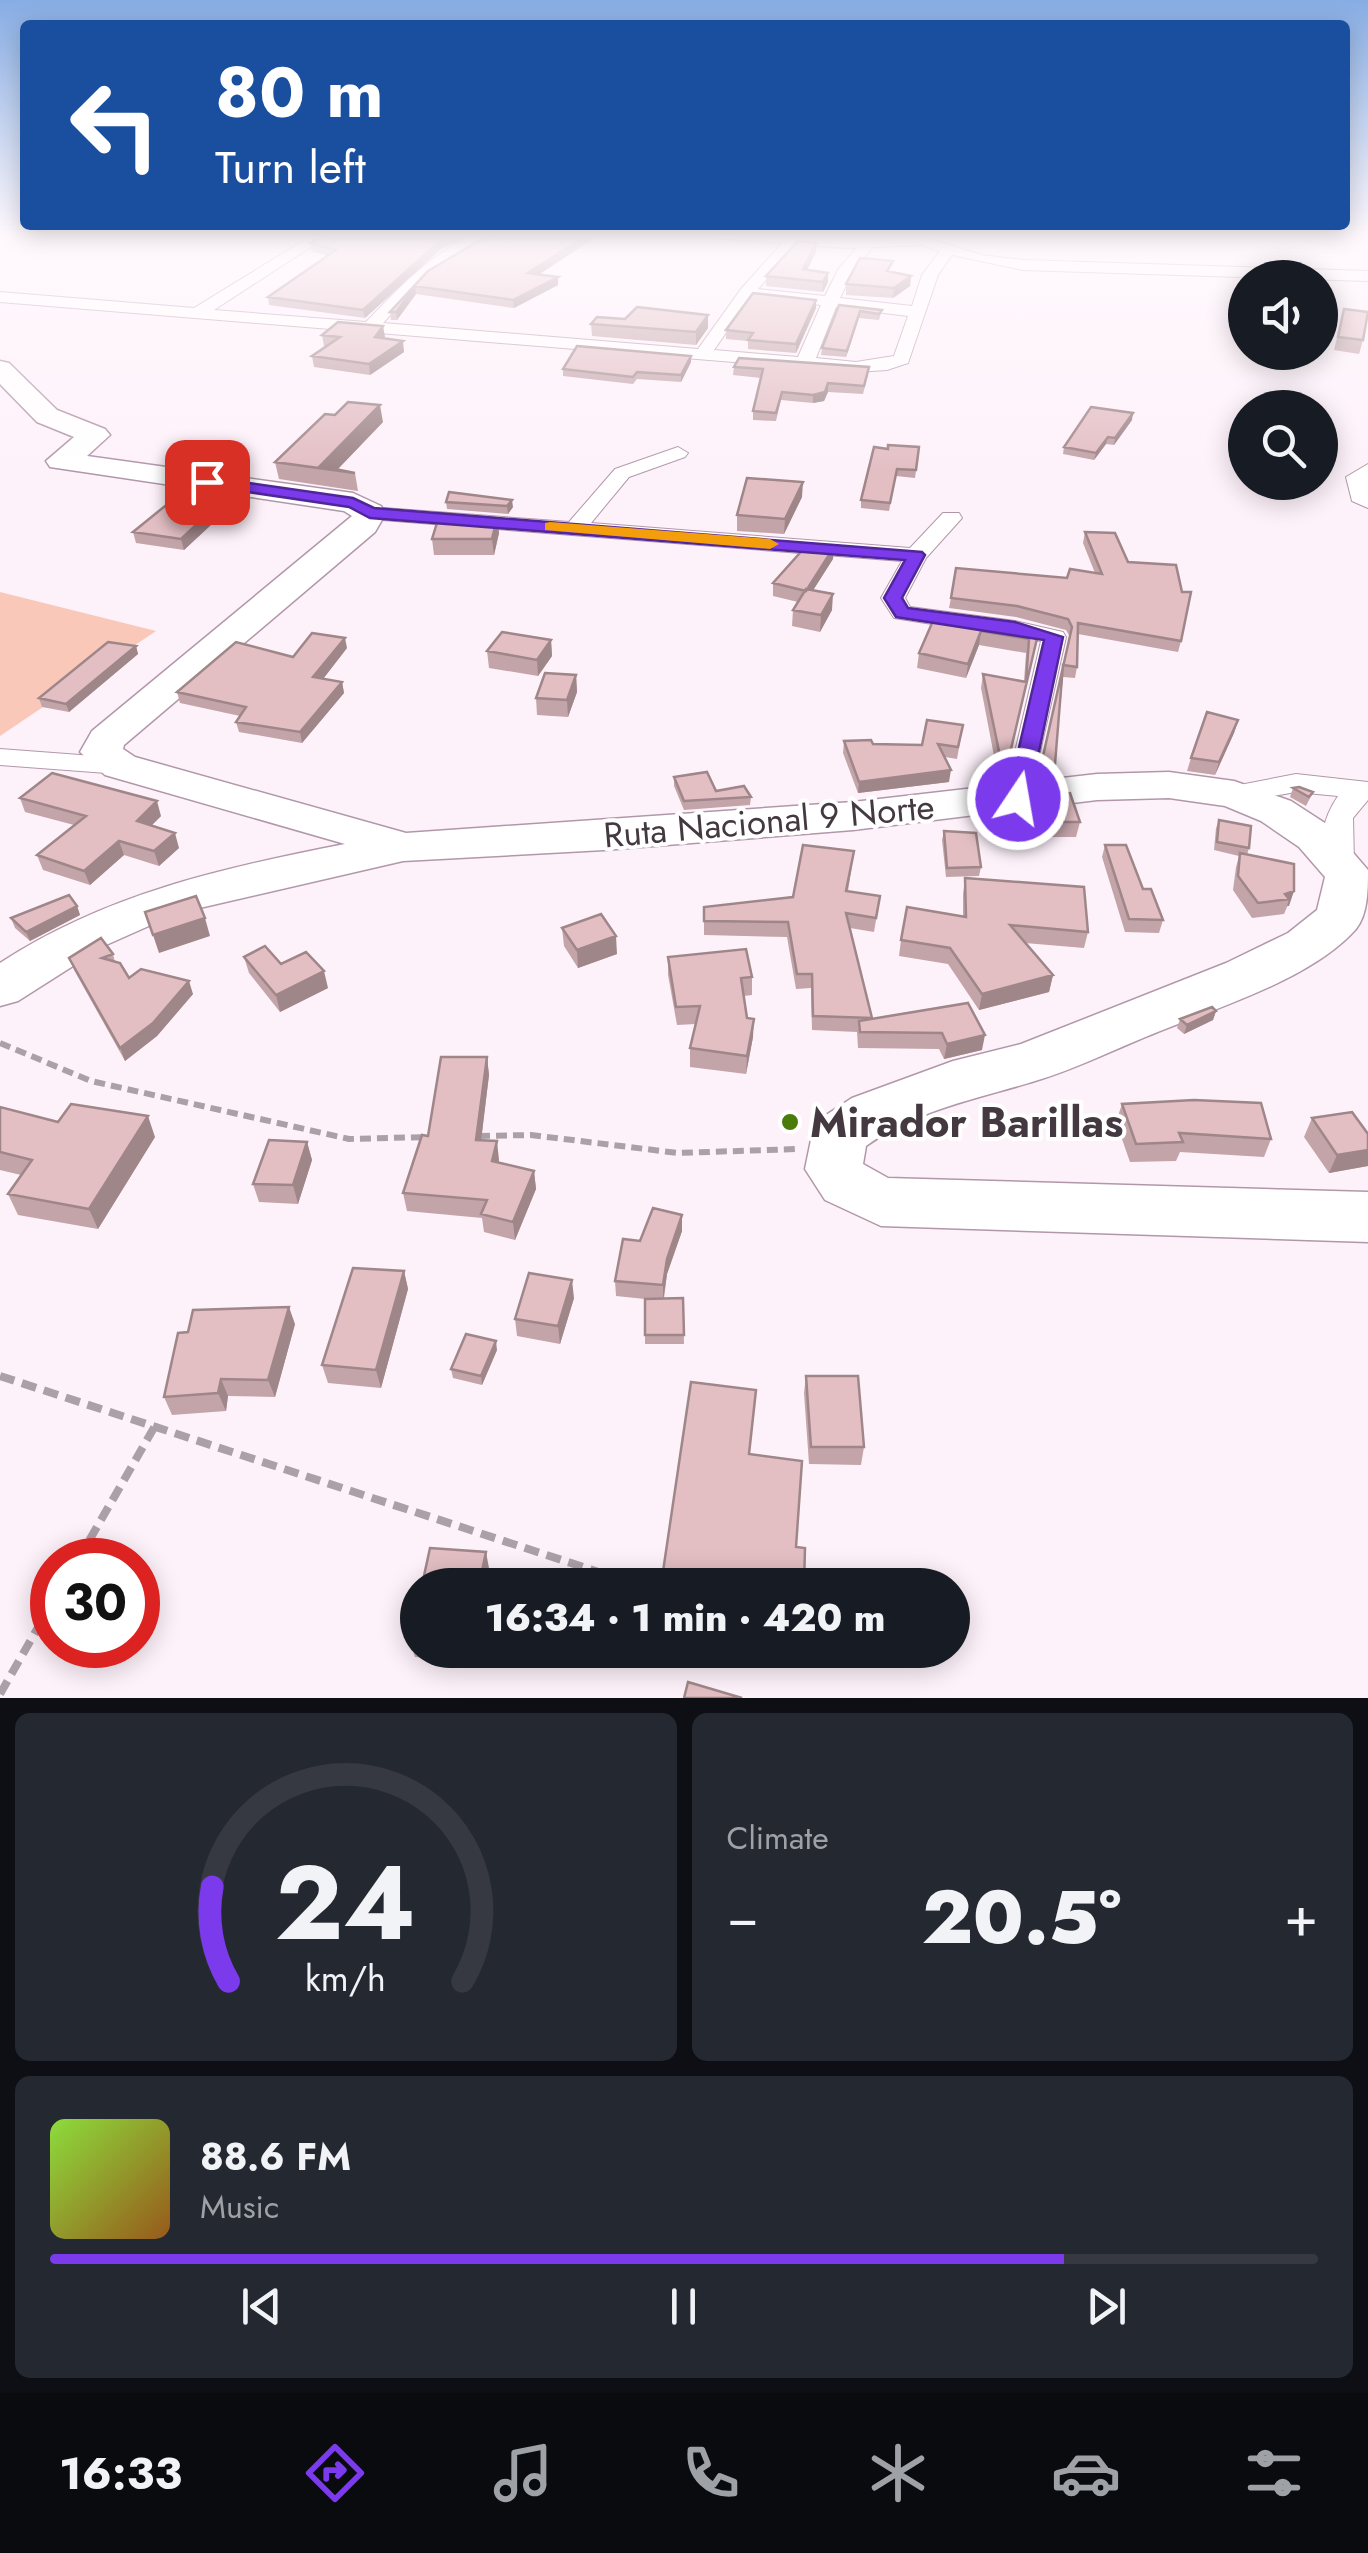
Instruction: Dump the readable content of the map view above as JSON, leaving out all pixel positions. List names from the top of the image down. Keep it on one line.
{"streets":{"street":["Ruta Nacional 9 Norte"]},"places":["Mirador Barillas"],"page":{"turn":["80 m","Turn left"],"limit":"30","trip":"16:34 · 1 min · 420 m","tile":"Climate","heat":["−","20.5°","+"],"song":["88.6 FM","Music"],"tabs":"16:33","gauge":["24","km/h"]}}
